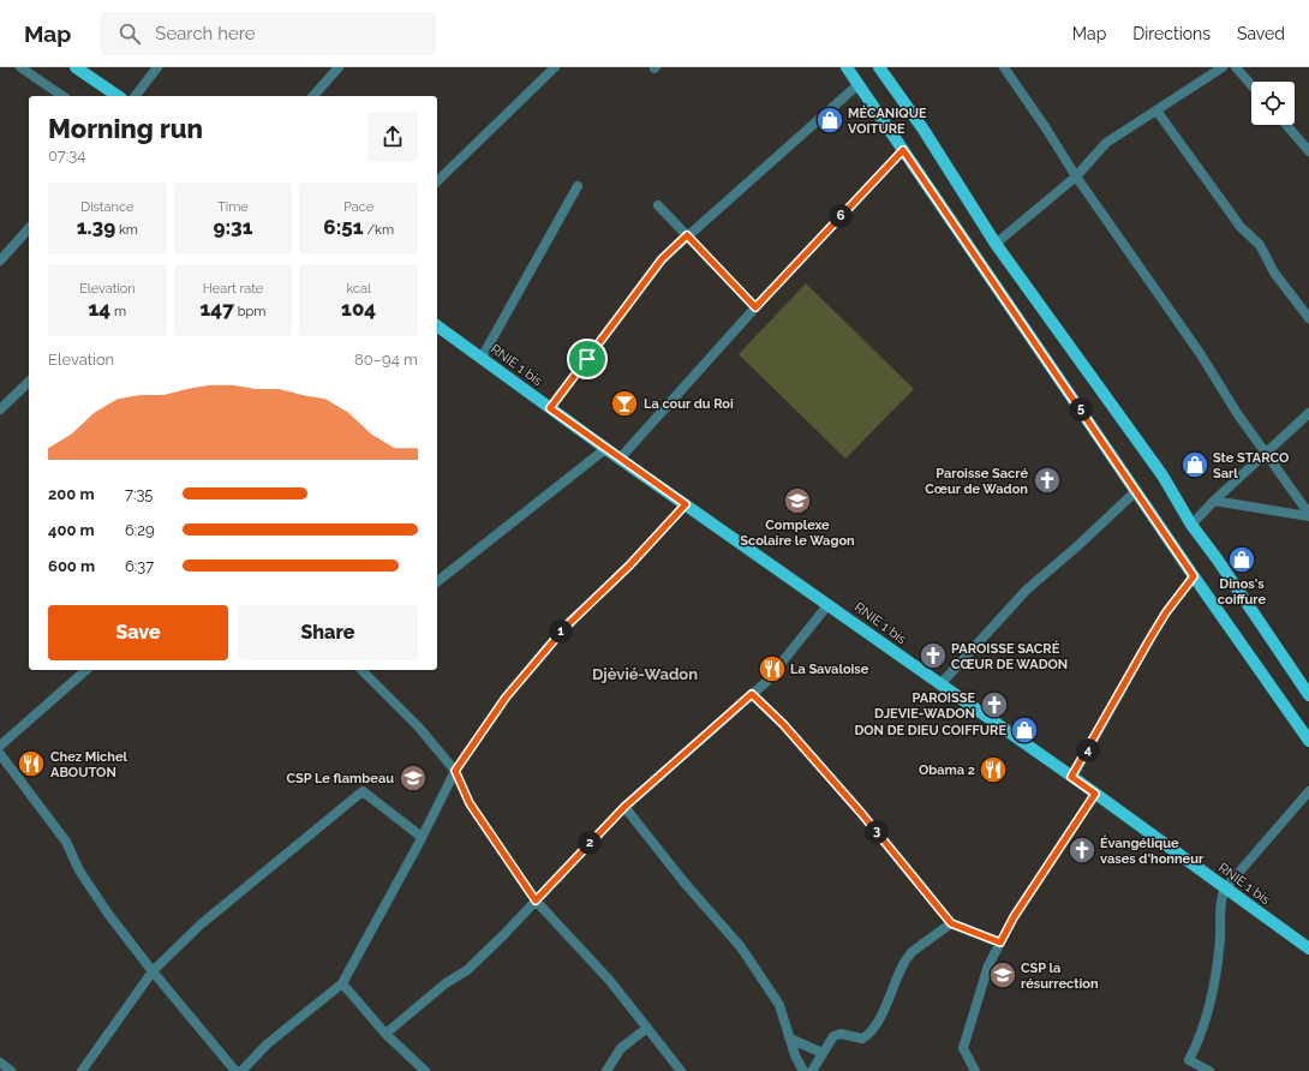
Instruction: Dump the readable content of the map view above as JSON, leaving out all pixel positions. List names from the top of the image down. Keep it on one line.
{"streets":{"main road":["RNIE 1 bis"]},"districts":["Djèvié-Wadon"],"places":{"shop":["MÉCANIQUE VOITURE","Ste STARCO Sarl","Dinos's coiffure","DON DE DIEU COIFFURE"],"bar":["La cour du Roi"],"church":["Paroisse Sacré Cœur de Wadon","PAROISSE SACRÉ CŒUR DE WADON","PAROISSE DJEVIE-WADON","Évangélique vases d'honneur"],"school or university":["Complexe Scolaire le Wagon","CSP Le flambeau","CSP la résurrection"],"restaurant":["La Savaloise","Chez Michel ABOUTON","Obama 2"]},"page":{"header":"Map","search":"Search here","nav":["Map","Directions","Saved"],"heading":["Morning run","07:34"],"stats":[["Distance","1.39 km"],["Time","9:31"],["Pace","6:51 /km"],["Elevation","14 m"],["Heart rate","147 bpm"],["kcal","104"]],"pins":["6","5","1","4","3","2"],"chart":["Elevation","80–94 m"],"list":[{"name":"200 m","note":"7:35"},{"name":"400 m","note":"6:29"},{"name":"600 m","note":"6:37"}],"buttons":["Save","Share"]}}
